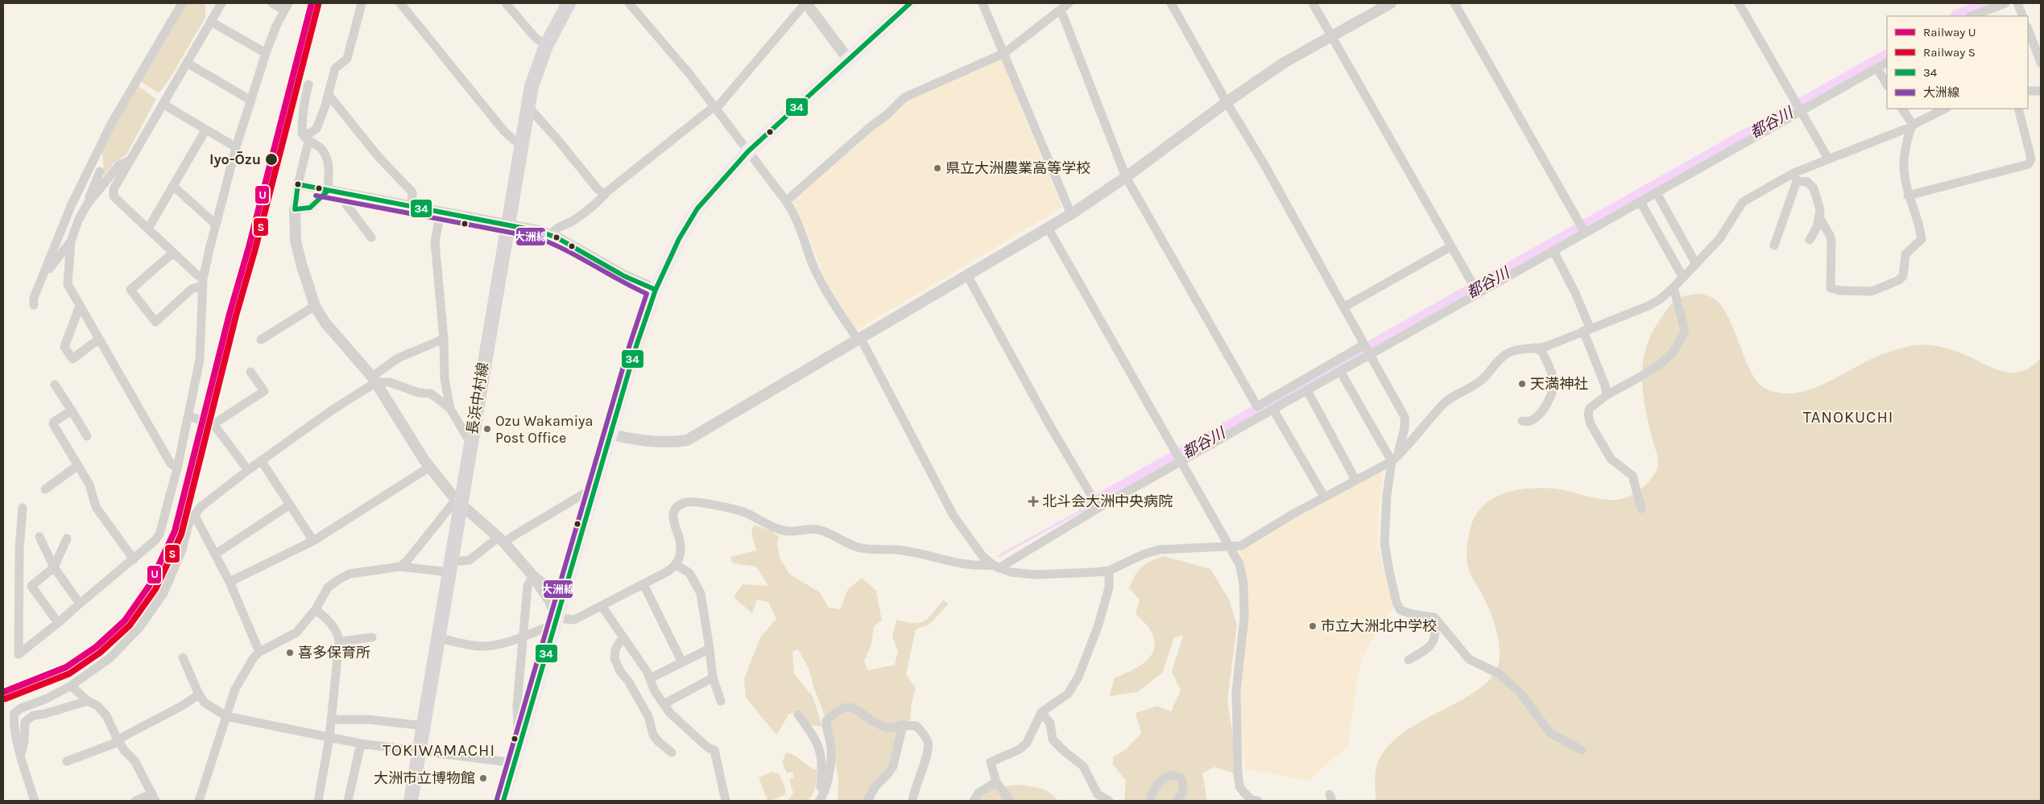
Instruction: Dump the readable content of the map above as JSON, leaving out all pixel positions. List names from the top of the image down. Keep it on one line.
{"streets":{"main road":["長浜中村線"]},"districts":["TANOKUCHI","TOKIWAMACHI"],"water":["都谷川"],"places":{"other":["Iyo-Ōzu","県立大洲農業高等学校","天満神社","Ozu Wakamiya Post Office","市立大洲北中学校","喜多保育所","大洲市立博物館"],"health":["北斗会大洲中央病院"]},"lines":["rail line U","transit line 34","rail line S","transit line 大洲線"],"legend":["Railway U","Railway S","34","大洲線"]}
